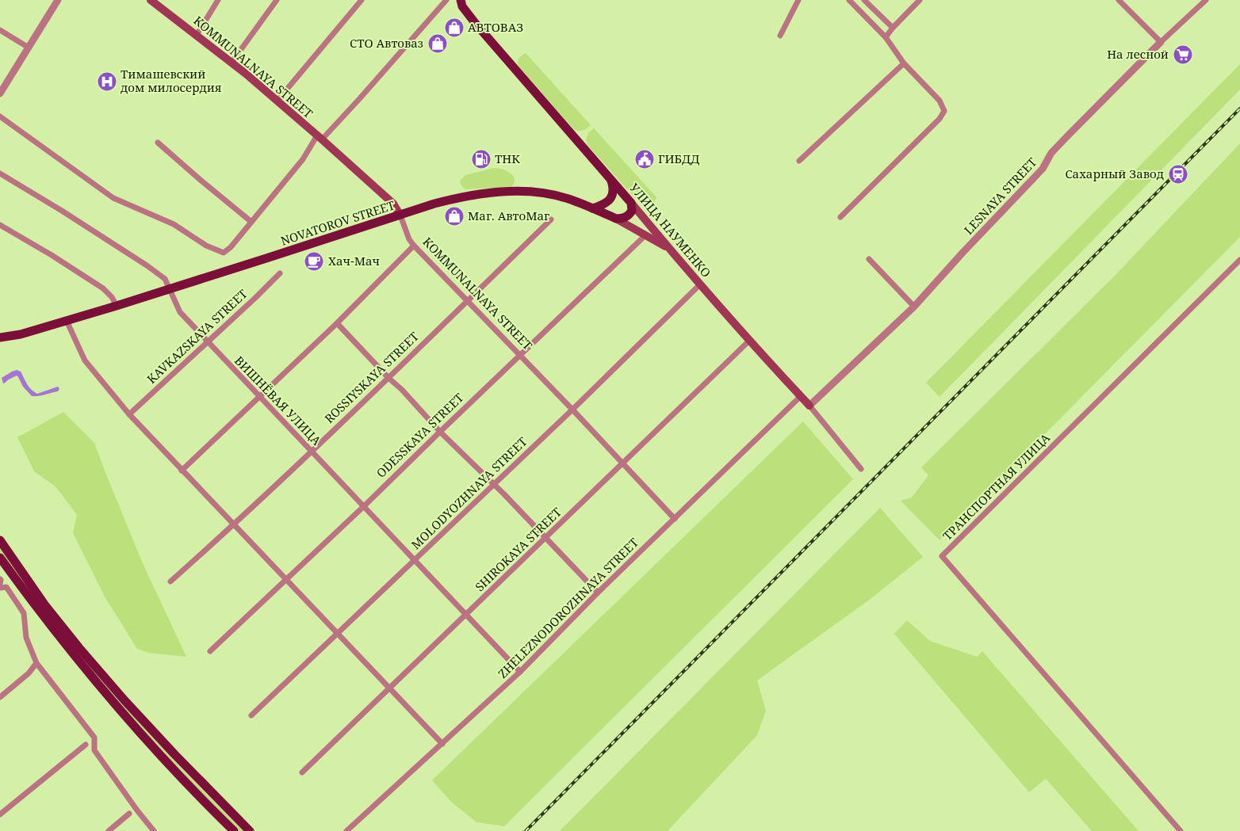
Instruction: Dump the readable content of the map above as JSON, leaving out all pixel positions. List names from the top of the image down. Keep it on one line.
{"streets":{"main road":["KOMMUNALNAYA STREET","NOVATOROV STREET","УЛИЦА НАУМЕНКО"],"street":["LESNAYA STREET","KAVKAZSKAYA STREET","ROSSIYSKAYA STREET","ВИШНЁВАЯ УЛИЦА","ODESSKAYA STREET","ТРАНСПОРТНАЯ УЛИЦА","MOLODYOZHNAYA STREET","SHIROKAYA STREET","ZHELEZNODOROZHNAYA STREET"]},"crossings":[["KOMMUNALNAYA STREET","NOVATOROV STREET"],["KOMMUNALNAYA STREET","ROSSIYSKAYA STREET"],["KOMMUNALNAYA STREET","ODESSKAYA STREET"],["KOMMUNALNAYA STREET","MOLODYOZHNAYA STREET"],["KOMMUNALNAYA STREET","SHIROKAYA STREET"],["KOMMUNALNAYA STREET","ZHELEZNODOROZHNAYA STREET"],["LESNAYA STREET","УЛИЦА НАУМЕНКО"],["NOVATOROV STREET","УЛИЦА НАУМЕНКО"],["NOVATOROV STREET","ВИШНЁВАЯ УЛИЦА"],["NOVATOROV STREET","ODESSKAYA STREET"],["УЛИЦА НАУМЕНКО","MOLODYOZHNAYA STREET"],["УЛИЦА НАУМЕНКО","SHIROKAYA STREET"],["УЛИЦА НАУМЕНКО","ZHELEZNODOROZHNAYA STREET"],["KAVKAZSKAYA STREET","ВИШНЁВАЯ УЛИЦА"],["ROSSIYSKAYA STREET","ВИШНЁВАЯ УЛИЦА"],["ВИШНЁВАЯ УЛИЦА","ODESSKAYA STREET"],["ВИШНЁВАЯ УЛИЦА","MOLODYOZHNAYA STREET"],["ВИШНЁВАЯ УЛИЦА","SHIROKAYA STREET"],["ВИШНЁВАЯ УЛИЦА","ZHELEZNODOROZHNAYA STREET"]],"places":{"shop":["АВТОВАЗ","СТО Автоваз","Маг. АвтоМаг"],"supermarket":["На лесной"],"hospital":["Тимашевский дом милосердия"],"fuel station":["ТНК"],"public building":["ГИБДД"],"station":["Сахарный Завод"],"cafe":["Хач-Мач"]}}
